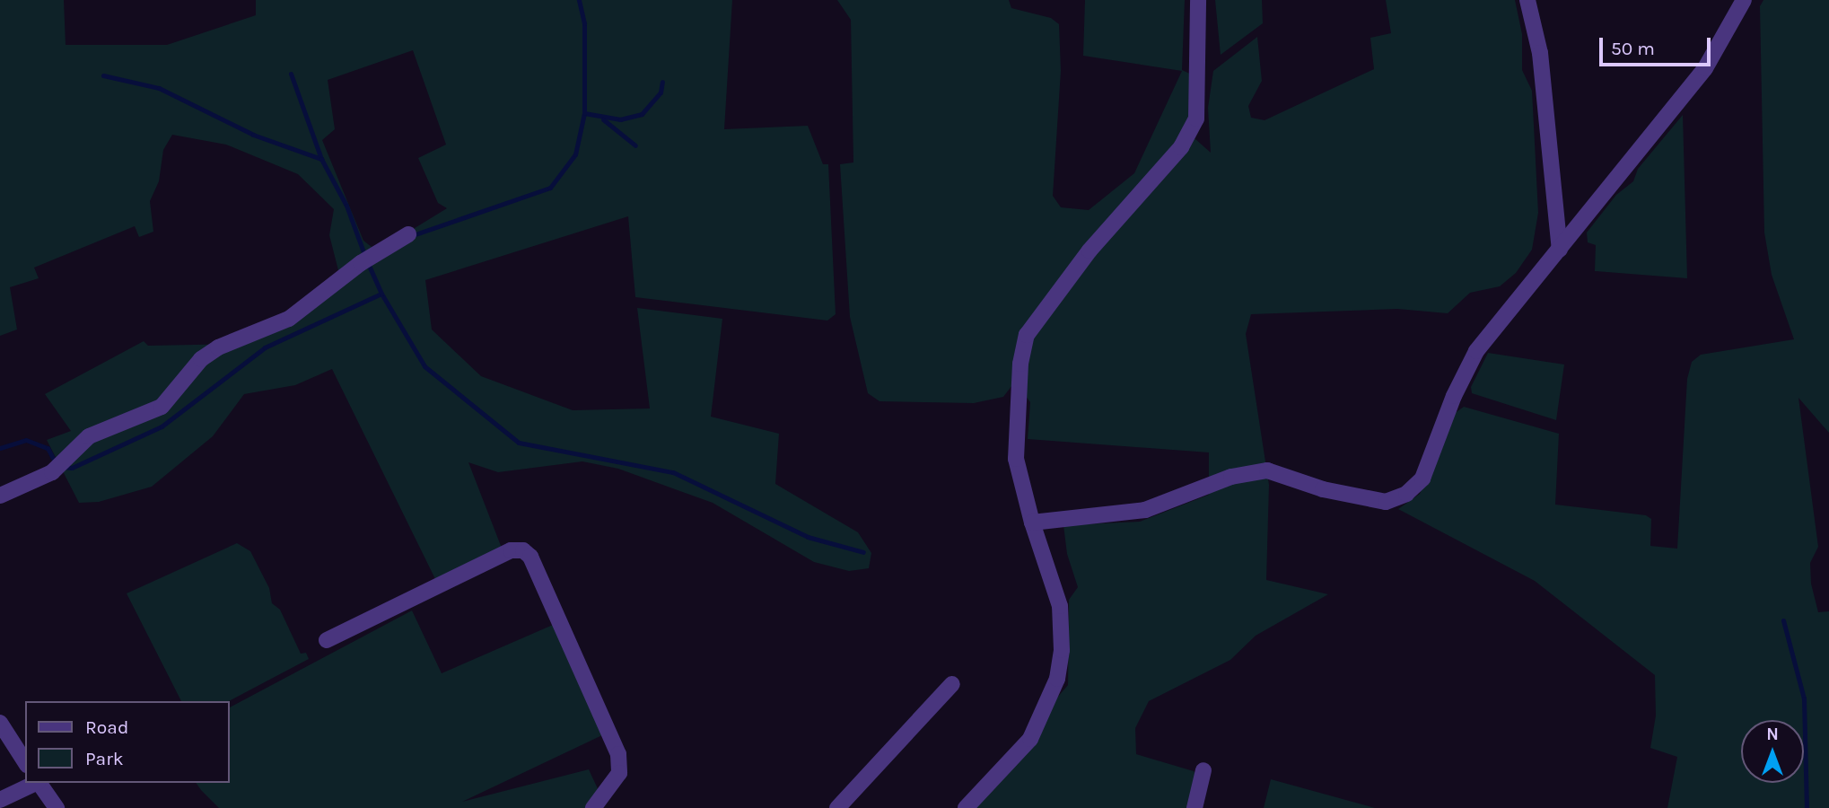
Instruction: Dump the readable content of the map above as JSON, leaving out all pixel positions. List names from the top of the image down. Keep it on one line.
{"legend":["Road","Park"],"scale_bar":"50 m","north":"top"}
